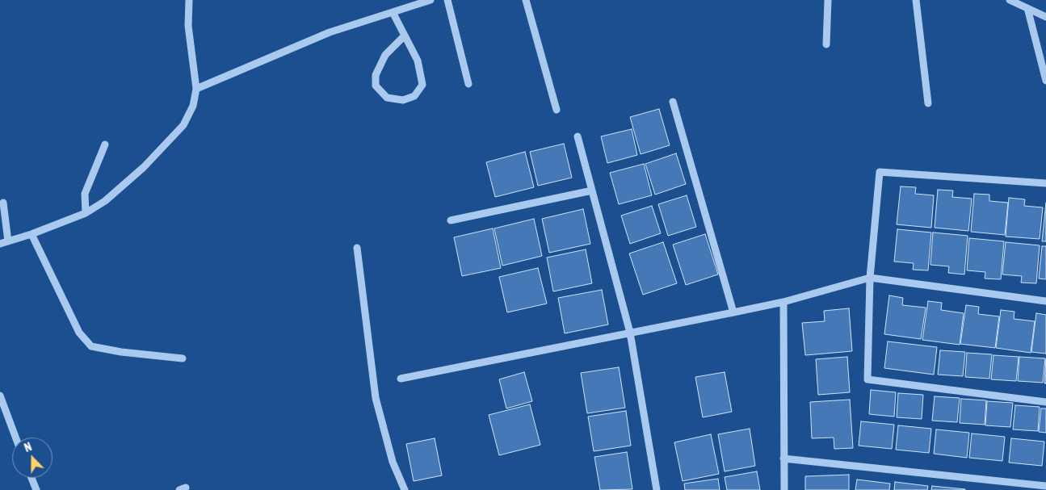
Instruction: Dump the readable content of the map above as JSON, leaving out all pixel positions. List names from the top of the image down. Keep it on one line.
{"north":"top"}
